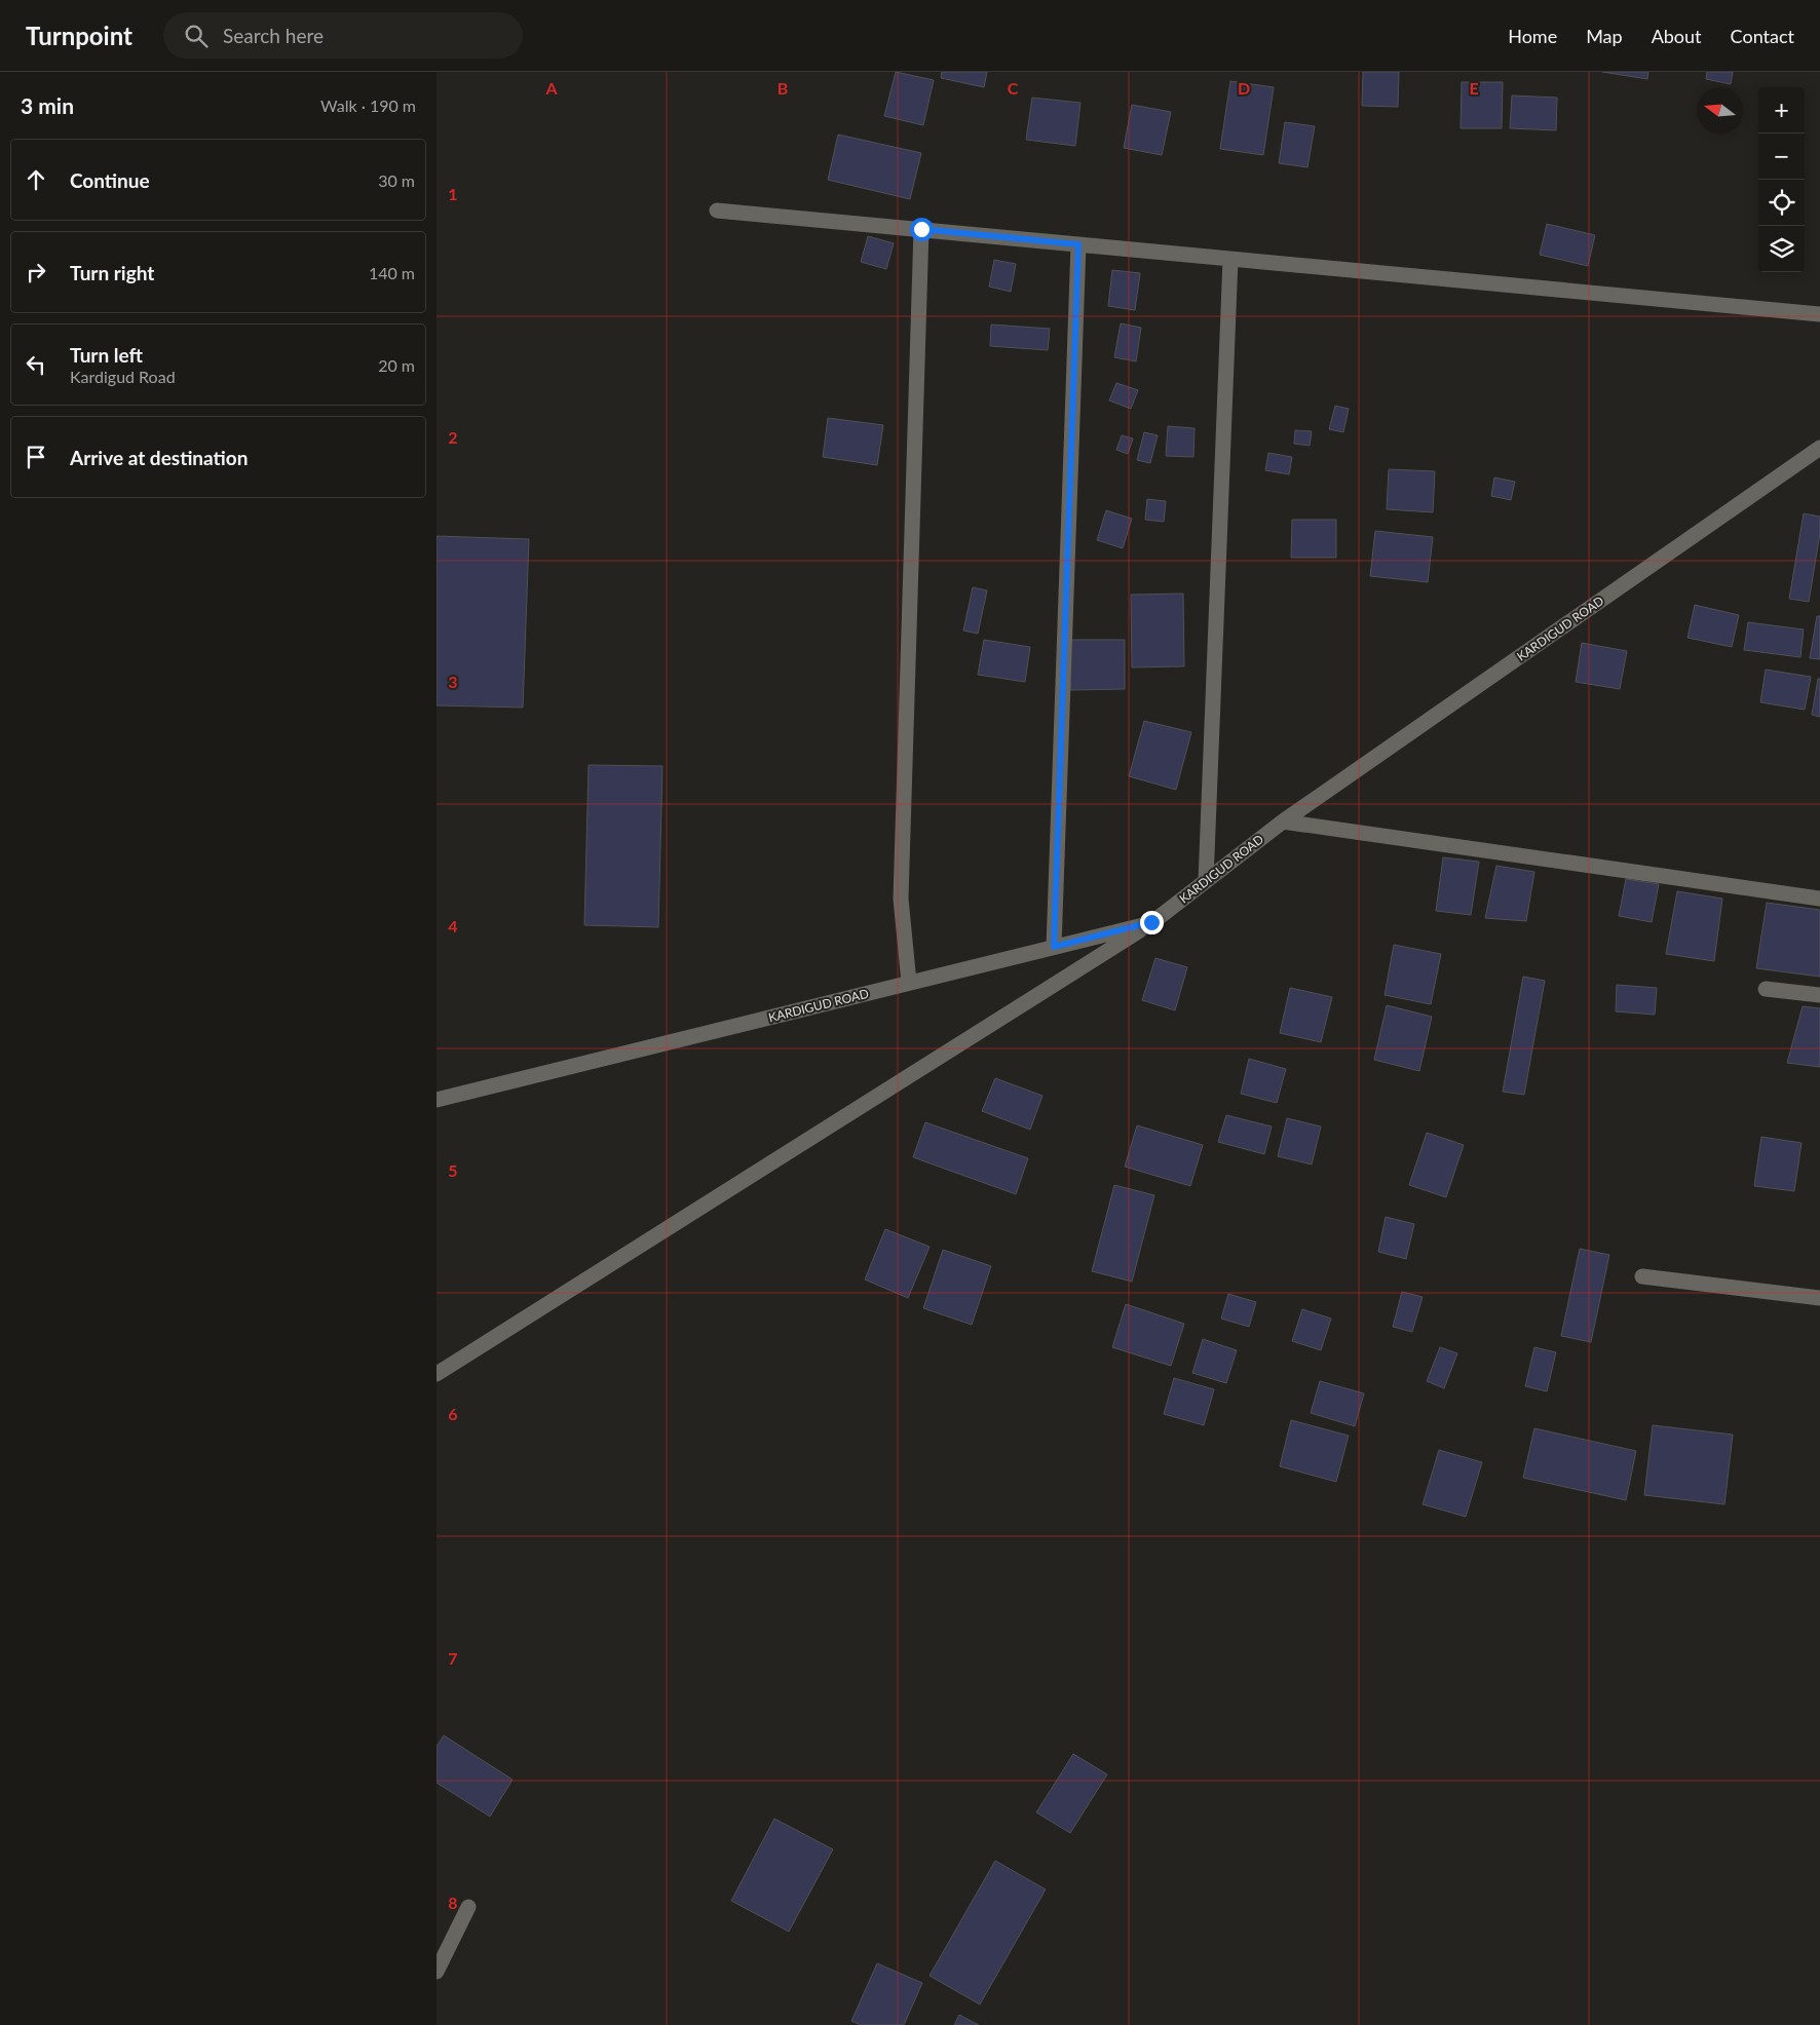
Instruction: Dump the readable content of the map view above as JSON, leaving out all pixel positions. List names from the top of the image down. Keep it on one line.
{"streets":{"street":["KARDIGUD ROAD"]},"north":"left","page":{"header":"Turnpoint","search":"Search here","nav":["Home","Map","About","Contact"],"heading":["3 min","Walk · 190 m"],"map_buttons":["+","−"],"list":[["Continue","30 m"],["Turn right","140 m"],["Turn left","Kardigud Road","20 m"],"Arrive at destination"]},"grid":{"columns":["A","B","C","D","E"],"rows":["1","2","3","4","5","6","7","8"]}}
